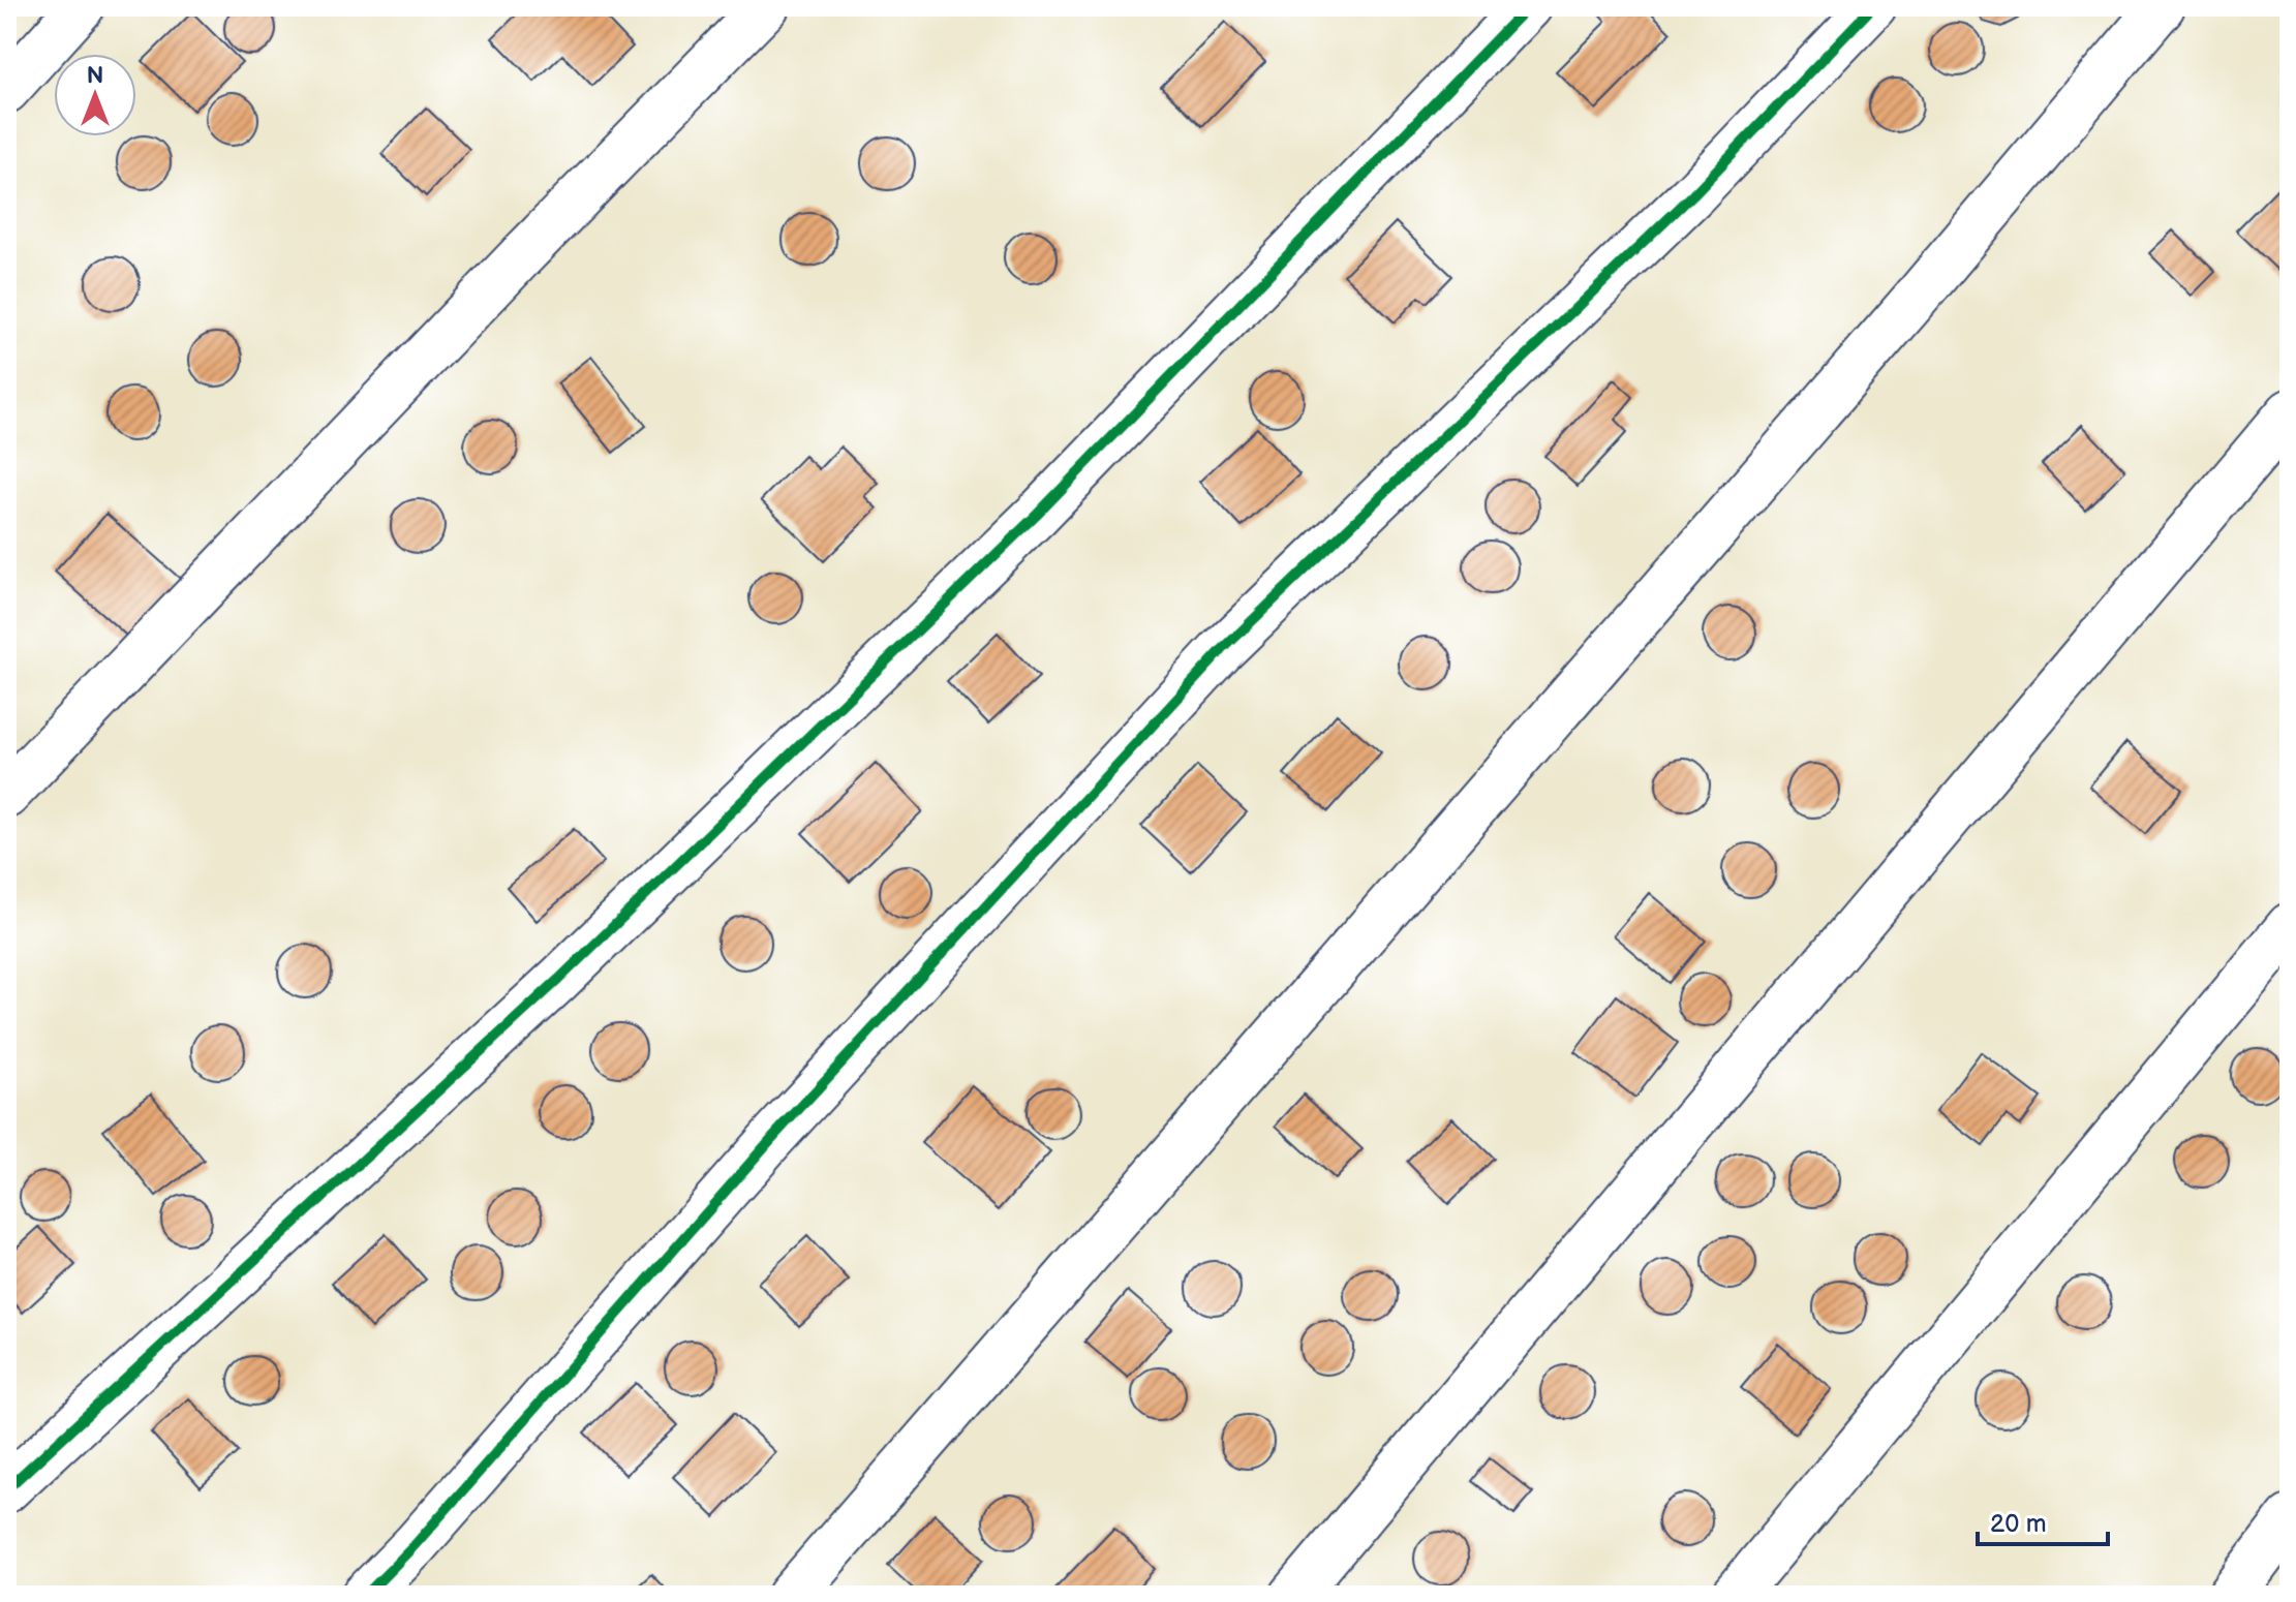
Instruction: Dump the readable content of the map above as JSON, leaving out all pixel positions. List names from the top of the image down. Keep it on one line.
{"scale_bar":"20 m","north":"top"}
